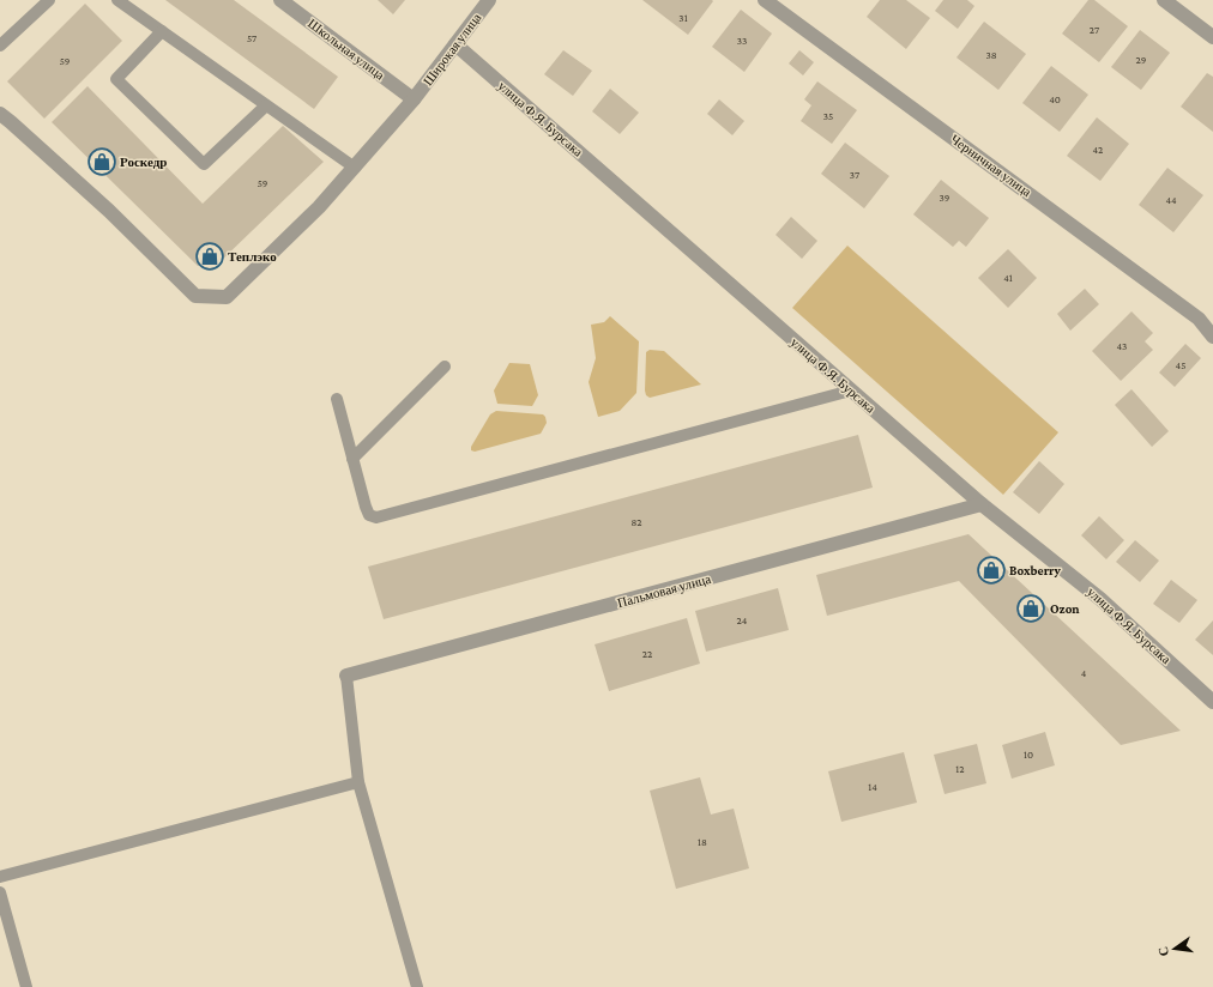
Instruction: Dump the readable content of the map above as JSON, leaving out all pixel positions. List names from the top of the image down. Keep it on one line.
{"streets":{"street":["Школьная улица","Широкая улица","улица Ф.Я. Бурсака","Черничная улица","Пальмовая улица"]},"crossings":[["Школьная улица","Широкая улица"],["Широкая улица","улица Ф.Я. Бурсака"],["улица Ф.Я. Бурсака","Пальмовая улица"]],"places":{"shop":["Роскедр","Теплэко","Boxberry","Ozon"]},"house_numbers":["31","27","57","33","38","29","59","40","35","42","37","59","39","44","41","43","45","82","24","22","4","10","12","14","18"],"north":"left"}
